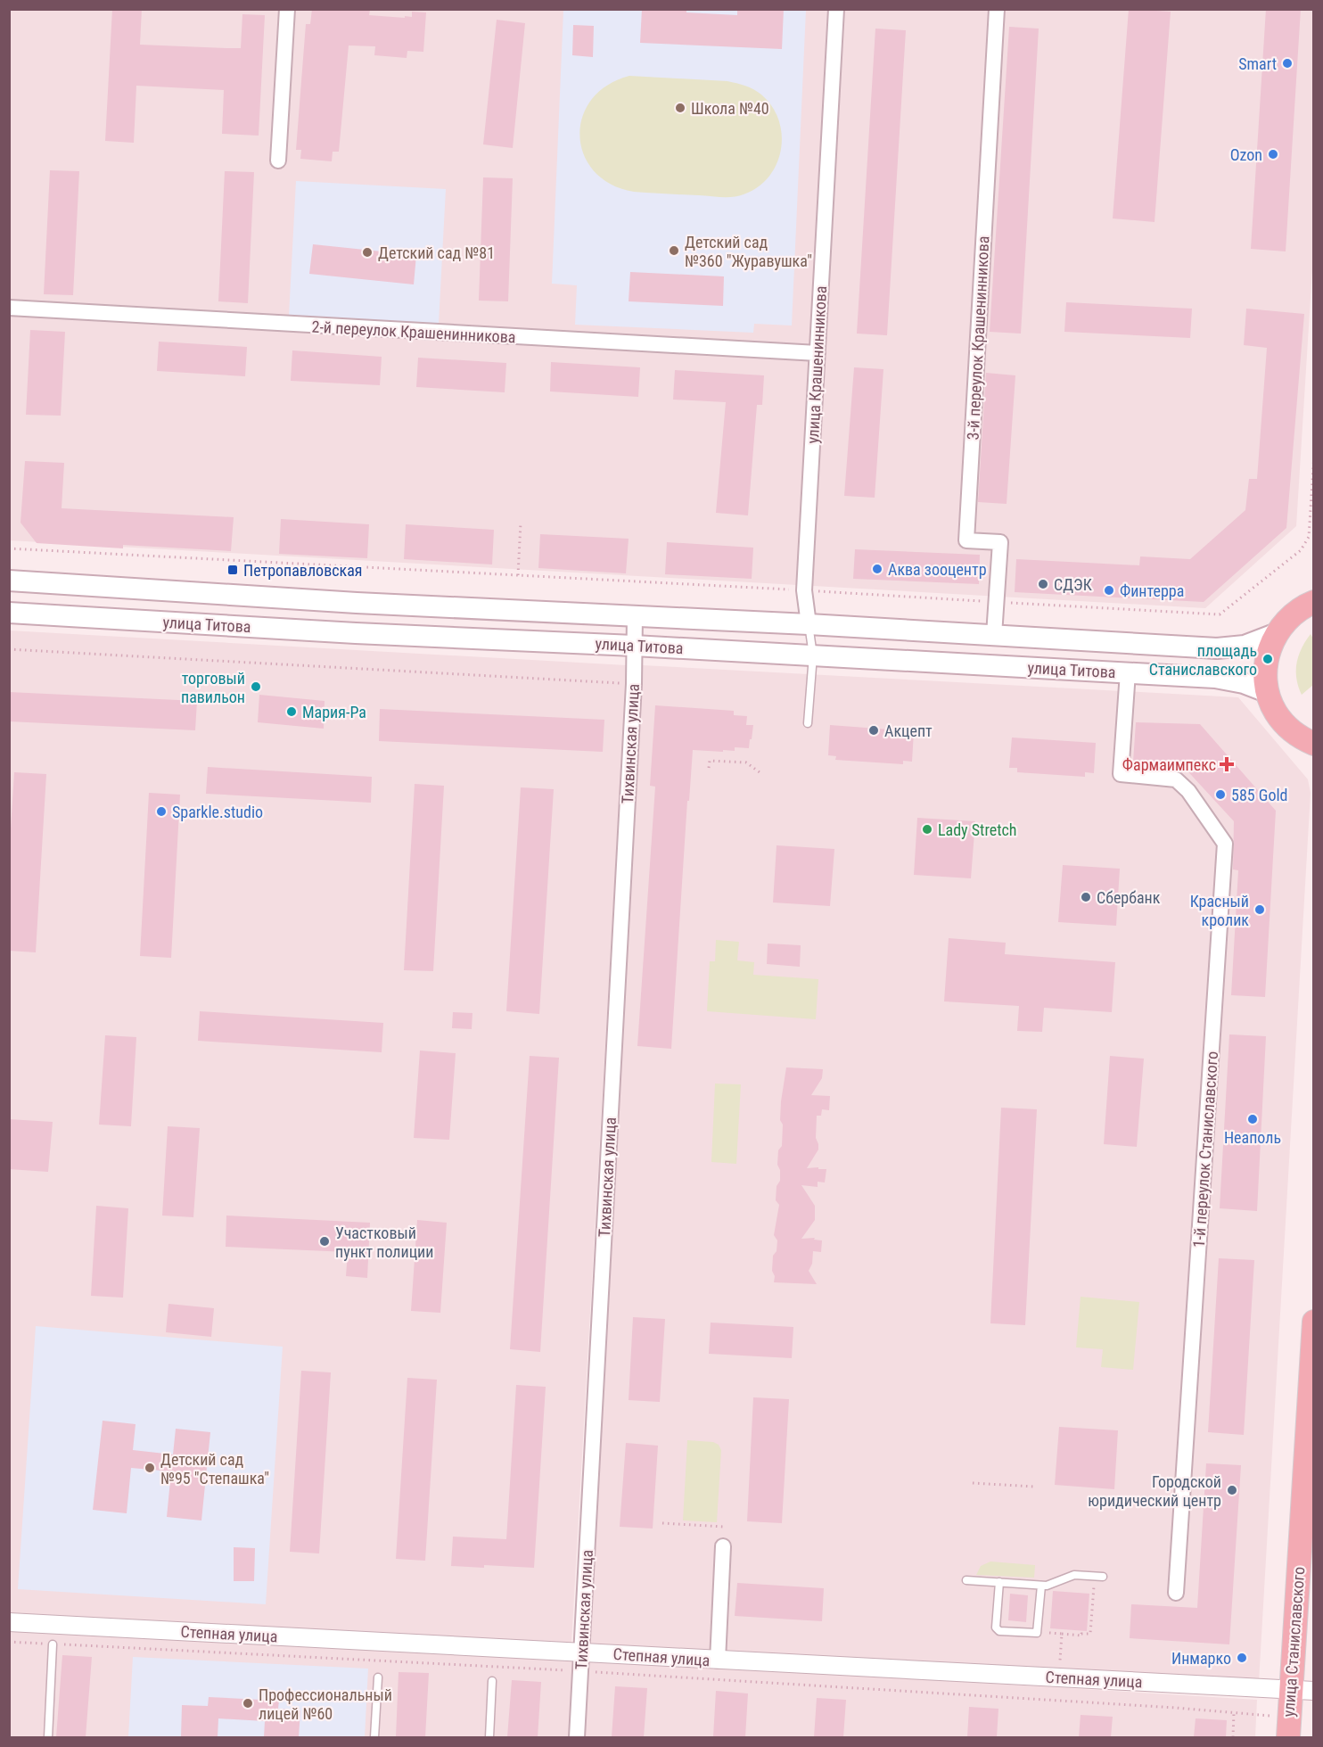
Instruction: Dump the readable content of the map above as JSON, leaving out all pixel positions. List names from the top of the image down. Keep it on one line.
{"streets":{"main road":["улица Титова","улица Станиславского"],"street":["2-й переулок Крашенинникова","3-й переулок Крашенинникова","улица Крашенинникова","Тихвинская улица","1-й переулок Станиславского","Степная улица"]},"crossings":[["2-й переулок Крашенинникова","улица Крашенинникова"],["3-й переулок Крашенинникова","улица Титова"],["улица Крашенинникова","улица Титова"],["улица Титова","Тихвинская улица"],["улица Титова","1-й переулок Станиславского"],["Тихвинская улица","Степная улица"],["Степная улица","улица Станиславского"]],"places":{"other":["Smart","Школа №40","Ozon","Детский сад №360 \"Журавушка\"","Детский сад №81","Аква зооцентр","СДЭК","Финтерра","площадь Станиславского","торговый павильон","Мария-Ра","Акцепт","585 Gold","Sparkle.studio","Lady Stretch","Сбербанк","Красный кролик","Неаполь","Участковый пункт полиции","Детский сад №95 \"Степашка\"","Городской юридический центр","Инмарко","Профессиональный лицей №60"],"transit":["Петропавловская"],"health":["Фармаимпекс"]}}
